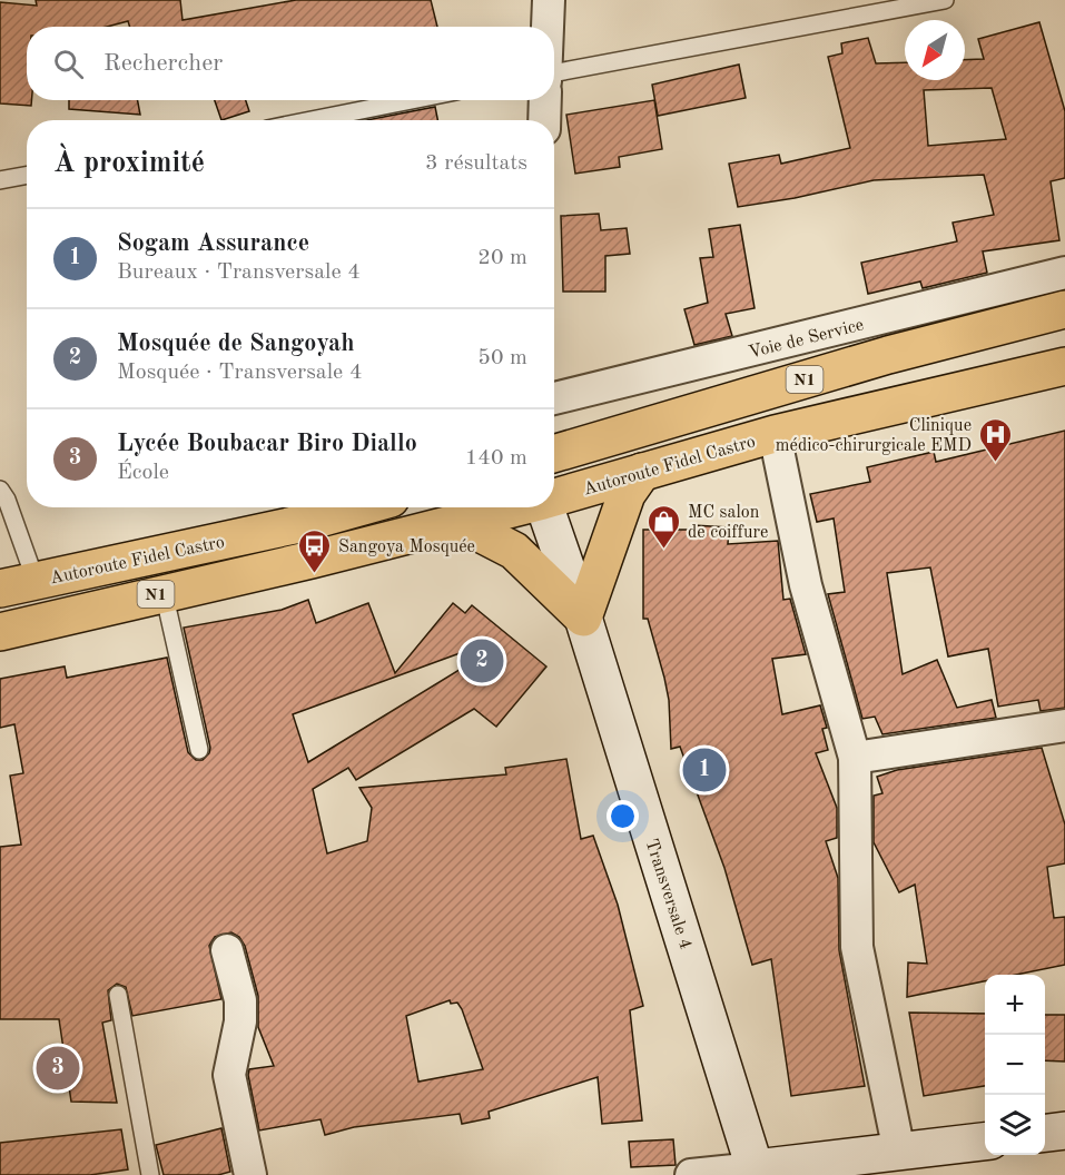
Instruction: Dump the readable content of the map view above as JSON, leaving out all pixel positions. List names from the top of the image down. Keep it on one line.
{"streets":{"highway":["N1","Autoroute Fidel Castro"],"main road":["Transversale 4"],"street":["Voie de Service"]},"places":{"hospital":["Clinique médico-chirurgicale EMD"],"shop":["MC salon de coiffure"],"bus stop":["Sangoya Mosquée"]},"north":"bottom left","page":{"search":"Rechercher","heading":["À proximité","3 résultats"],"list":[{"mark":"1","name":"Sogam Assurance","note":"Bureaux · Transversale 4","value":"20 m"},{"mark":"2","name":"Mosquée de Sangoyah","note":"Mosquée · Transversale 4","value":"50 m"},{"mark":"3","name":"Lycée Boubacar Biro Diallo","note":"École","value":"140 m"}],"pins":["2","1","3"],"map_buttons":["+","−"]}}
